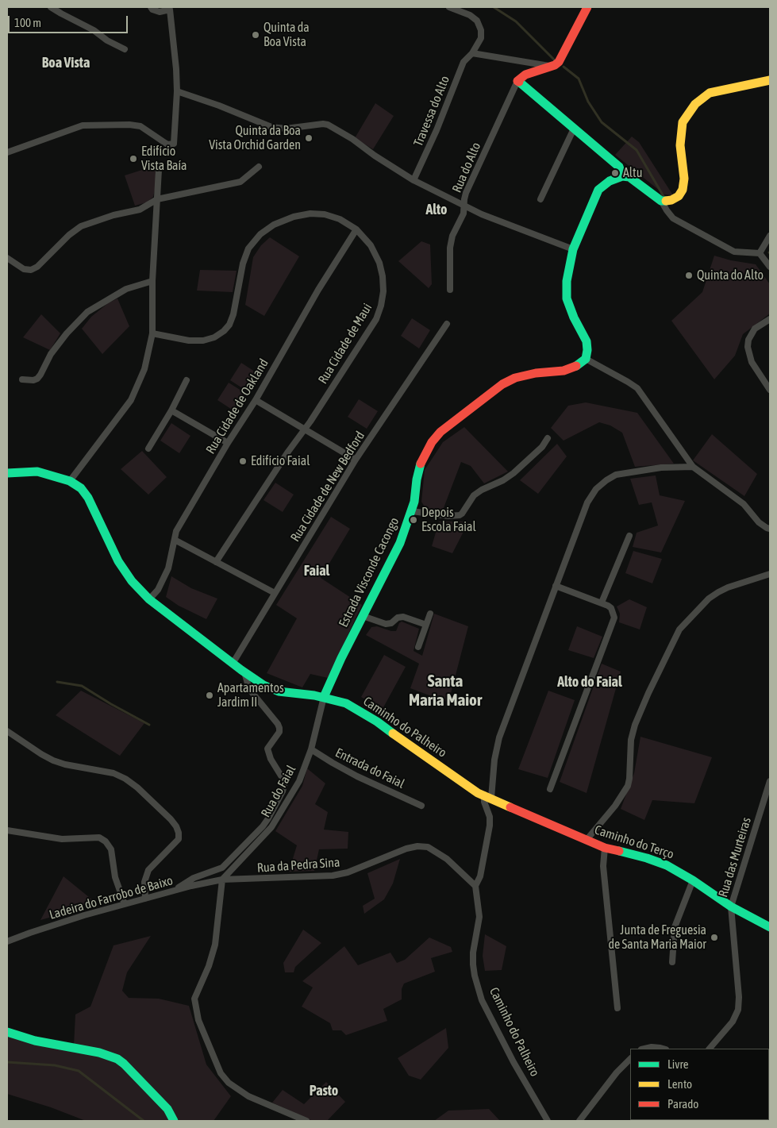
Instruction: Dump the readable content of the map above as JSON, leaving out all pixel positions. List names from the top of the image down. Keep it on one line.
{"streets":{"street":["Travessa do Alto","Rua do Alto","Rua Cidade de Maui","Rua Cidade de Oakland","Rua Cidade de New Bedford","Estrada Visconde Cacongo","Caminho do Palheiro","Entrada do Faial","Rua do Faial","Caminho do Terço","Rua das Murteiras","Rua da Pedra Sina","Ladeira do Farrobo de Baixo"]},"crossings":[["Rua Cidade de Maui","Rua Cidade de Oakland"],["Rua Cidade de Oakland","Caminho do Palheiro"],["Rua Cidade de New Bedford","Caminho do Palheiro"],["Estrada Visconde Cacongo","Caminho do Palheiro"],["Estrada Visconde Cacongo","Rua do Faial"],["Caminho do Palheiro","Rua do Faial"],["Caminho do Palheiro","Caminho do Terço"],["Caminho do Palheiro","Rua da Pedra Sina"],["Entrada do Faial","Rua do Faial"],["Rua do Faial","Rua da Pedra Sina"],["Rua do Faial","Ladeira do Farrobo de Baixo"],["Caminho do Terço","Rua das Murteiras"],["Rua da Pedra Sina","Ladeira do Farrobo de Baixo"]],"districts":["Boa Vista","Alto","Faial","Santa Maria Maior","Alto do Faial","Pasto"],"places":["Quinta da Boa Vista","Quinta da Boa Vista Orchid Garden","Edifício Vista Baía","Altu","Quinta do Alto","Edifício Faial","Depois Escola Faial","Apartamentos Jardim II","Junta de Freguesia de Santa Maria Maior"],"legend":["Livre","Lento","Parado"],"scale_bar":"100 m"}
